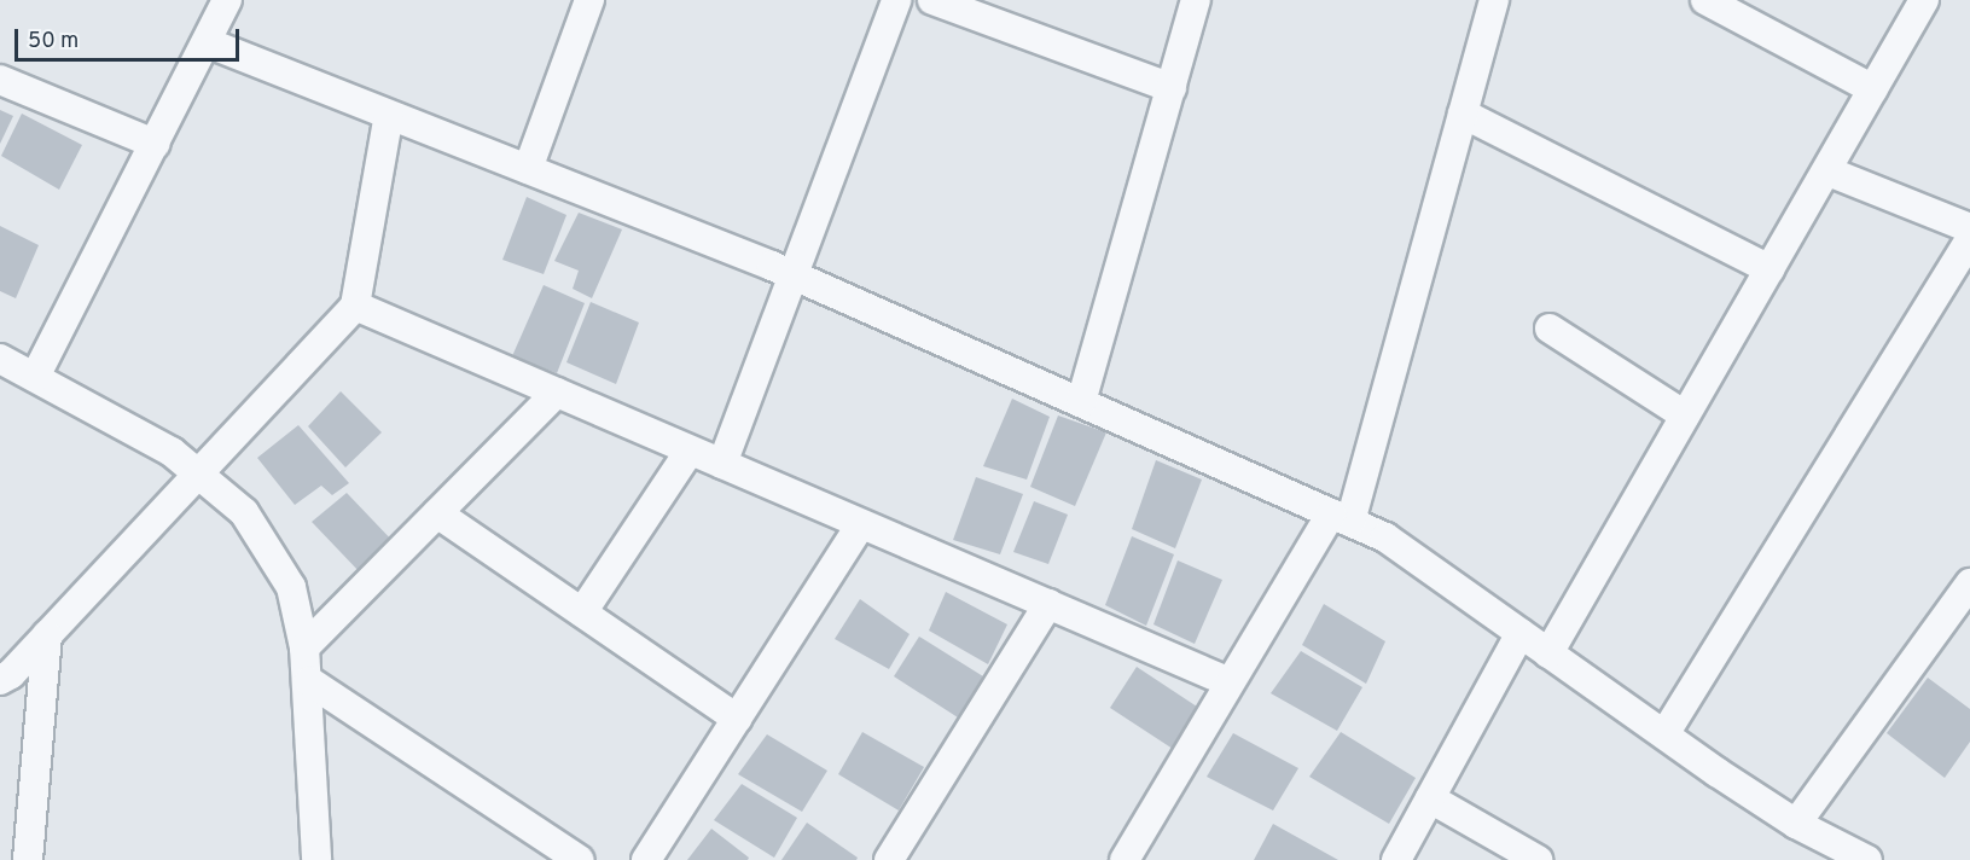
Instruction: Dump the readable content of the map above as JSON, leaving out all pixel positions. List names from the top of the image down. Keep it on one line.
{"scale_bar":"50 m"}
